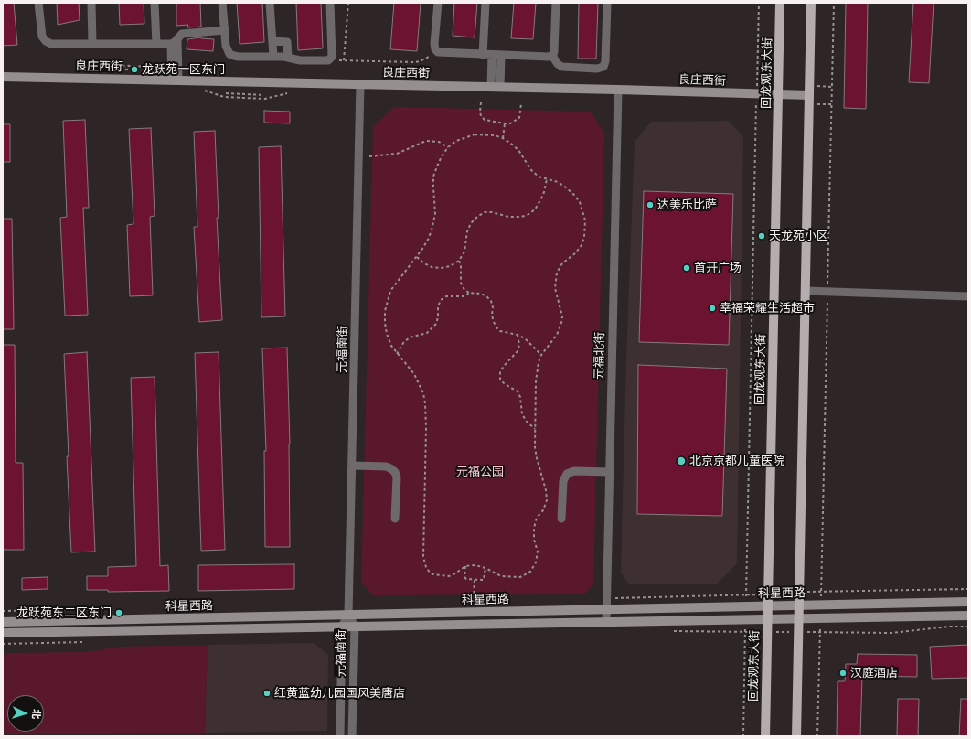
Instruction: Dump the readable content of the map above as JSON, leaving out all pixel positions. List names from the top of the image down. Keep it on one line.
{"streets":{"main road":["回龙观东大街"],"street":["良庄西街","元福南街","元福北街","科星西路"]},"crossings":[["良庄西街","回龙观东大街"],["良庄西街","元福南街"],["良庄西街","元福北街"],["回龙观东大街","科星西路"],["元福南街","科星西路"],["元福北街","科星西路"]],"parks":["元福公园"],"places":["龙跃苑一区东门","达美乐比萨","天龙苑小区","首开广场","幸福荣耀生活超市","北京京都儿童医院","龙跃苑东二区东门","汉庭酒店","红黄蓝幼儿园国风美唐店"],"north":"right"}
